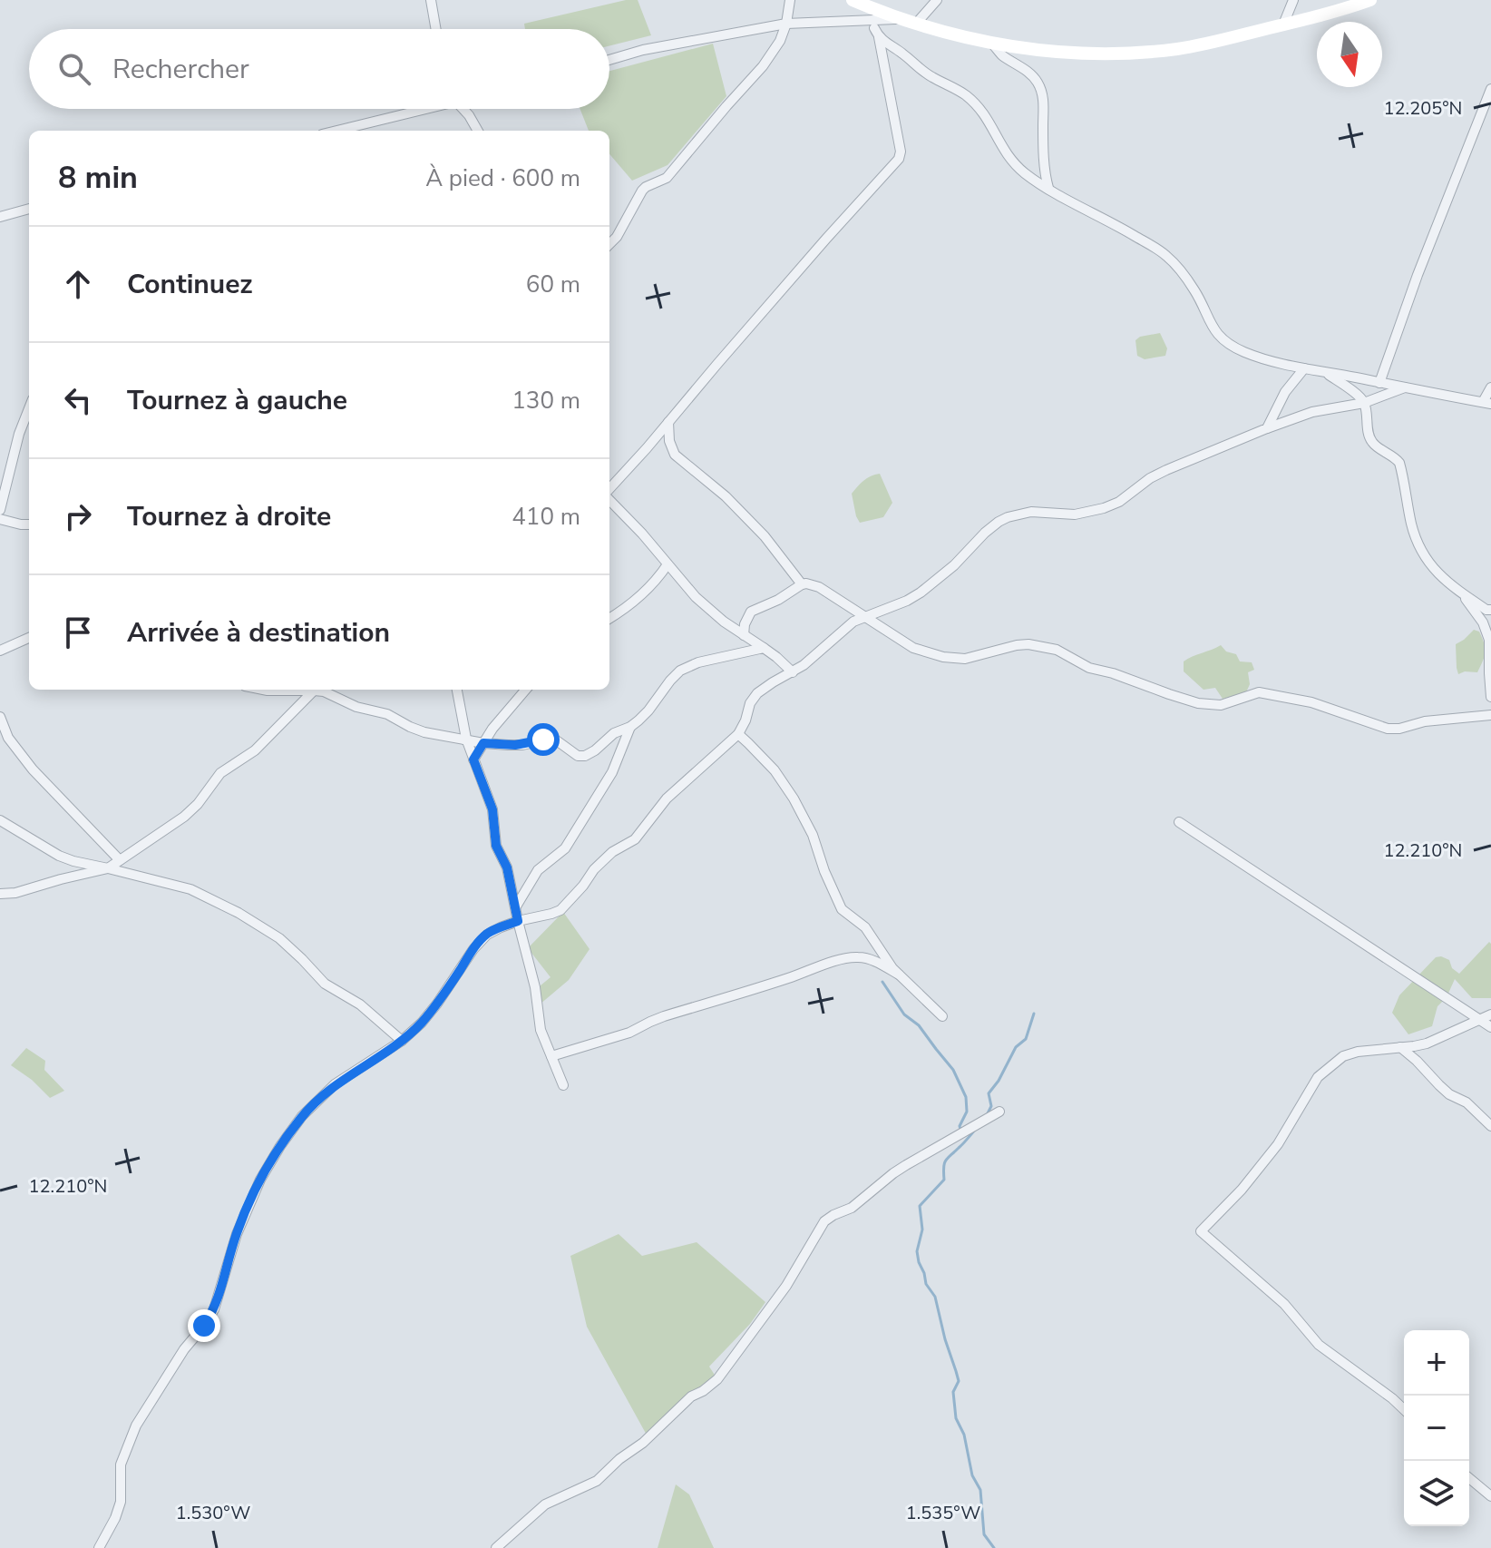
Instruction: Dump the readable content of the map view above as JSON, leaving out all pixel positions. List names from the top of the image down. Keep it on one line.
{"north":"bottom","page":{"search":"Rechercher","heading":["8 min","À pied · 600 m"],"list":[["Continuez","60 m"],["Tournez à gauche","130 m"],["Tournez à droite","410 m"],"Arrivée à destination"],"map_buttons":["+","−"]},"coordinates":["12.205°N","12.210°N","1.530°W","1.535°W"]}
